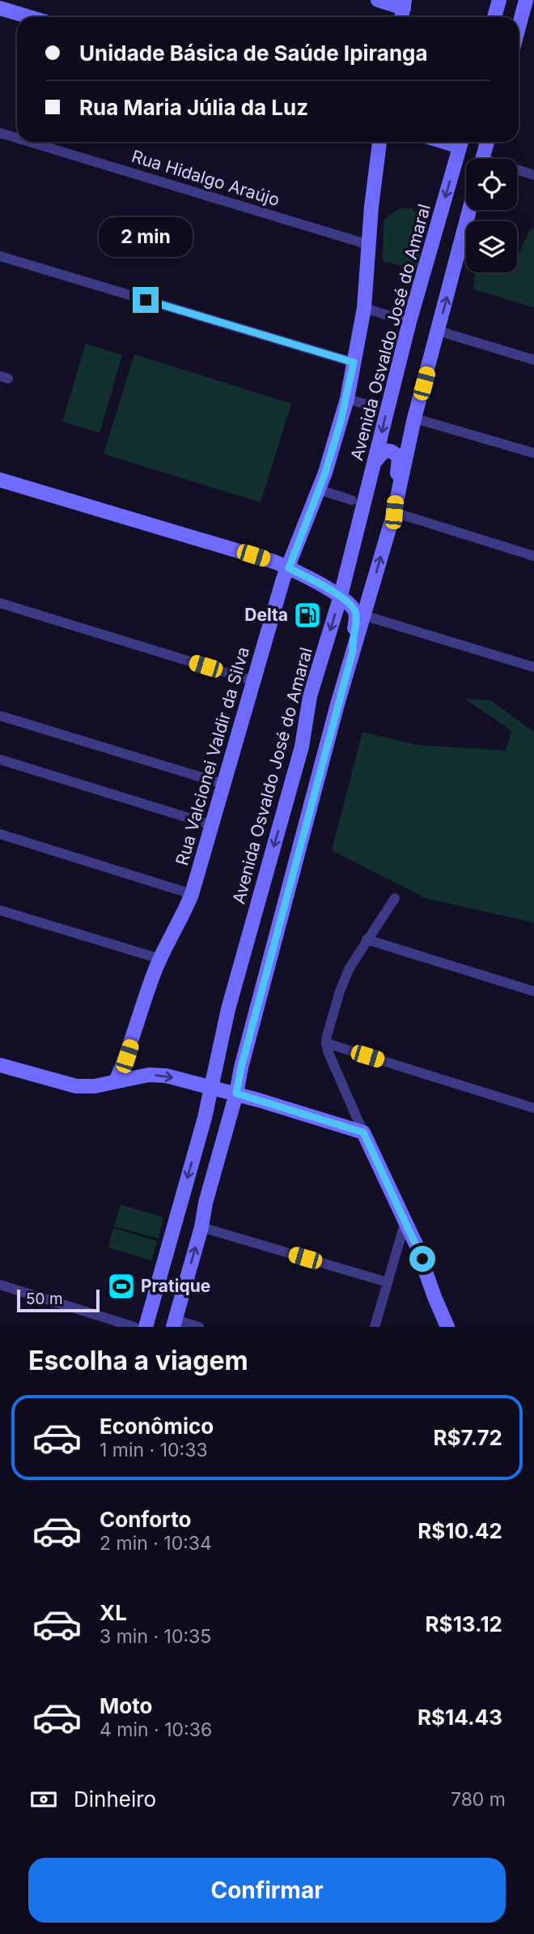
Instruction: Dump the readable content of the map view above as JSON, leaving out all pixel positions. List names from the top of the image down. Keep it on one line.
{"streets":{"main road":["Avenida Osvaldo José do Amaral","Rua Valcionei Valdir da Silva"],"street":["Rua Hidalgo Araújo"]},"crossings":[["Rua Hidalgo Araújo","Rua Valcionei Valdir da Silva"]],"places":{"fuel station":["Delta"],"sports":["Pratique"]},"scale_bar":"50 m","page":{"banner":["Unidade Básica de Saúde Ipiranga","Rua Maria Júlia da Luz"],"bubble":"2 min","scale":"50 m","heading":"Escolha a viagem","list":[{"name":"Econômico","note":"1 min · 10:33","value":"R$7.72"},{"name":"Conforto","note":"2 min · 10:34","value":"R$10.42"},{"name":"XL","note":"3 min · 10:35","value":"R$13.12"},{"name":"Moto","note":"4 min · 10:36","value":"R$14.43"}],"pay":["Dinheiro","780 m"],"buttons":"Confirmar"}}
